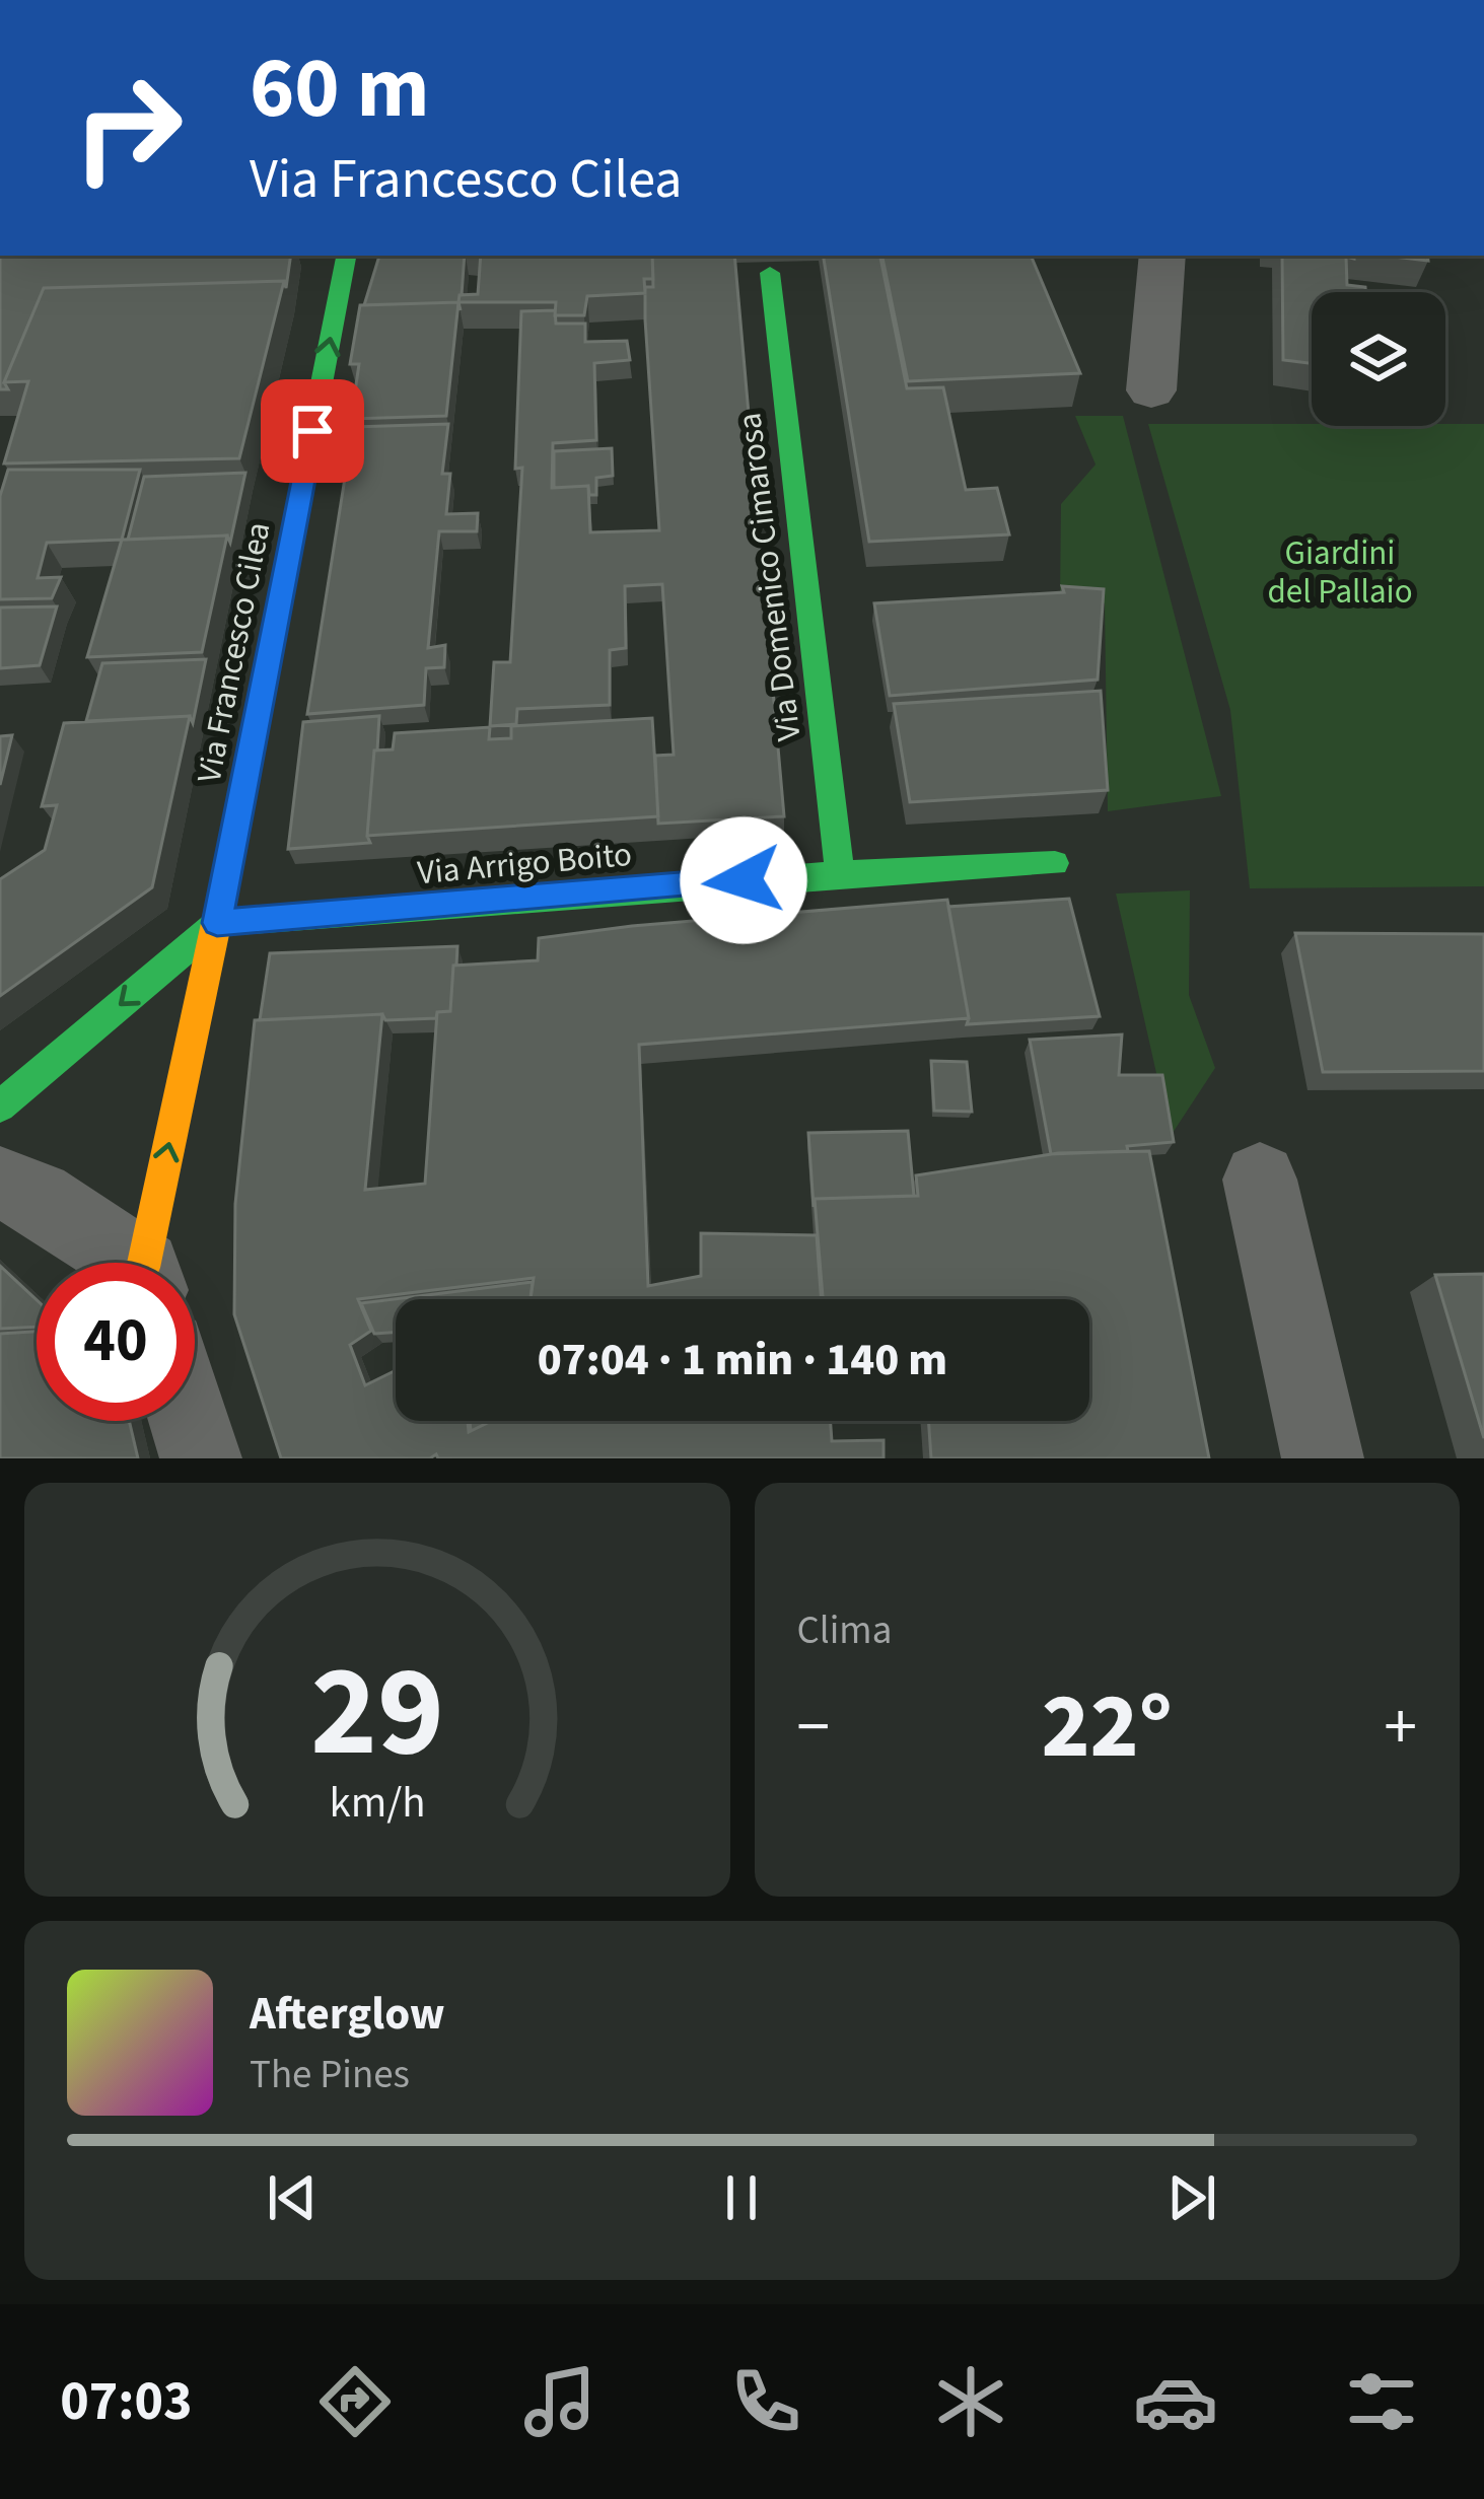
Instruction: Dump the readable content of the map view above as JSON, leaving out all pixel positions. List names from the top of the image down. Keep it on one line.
{"streets":{"street":["Via Domenico Cimarosa","Via Francesco Cilea","Via Arrigo Boito"]},"crossings":[["Via Domenico Cimarosa","Via Arrigo Boito"],["Via Francesco Cilea","Via Arrigo Boito"]],"one_way":["Via Francesco Cilea"],"parks":["Giardini del Pallaio"],"page":{"turn":["60 m","Via Francesco Cilea"],"limit":"40","trip":"07:04 · 1 min · 140 m","tile":"Clima","heat":["−","22°","+"],"song":["Afterglow","The Pines"],"tabs":"07:03","gauge":["29","km/h"]}}
